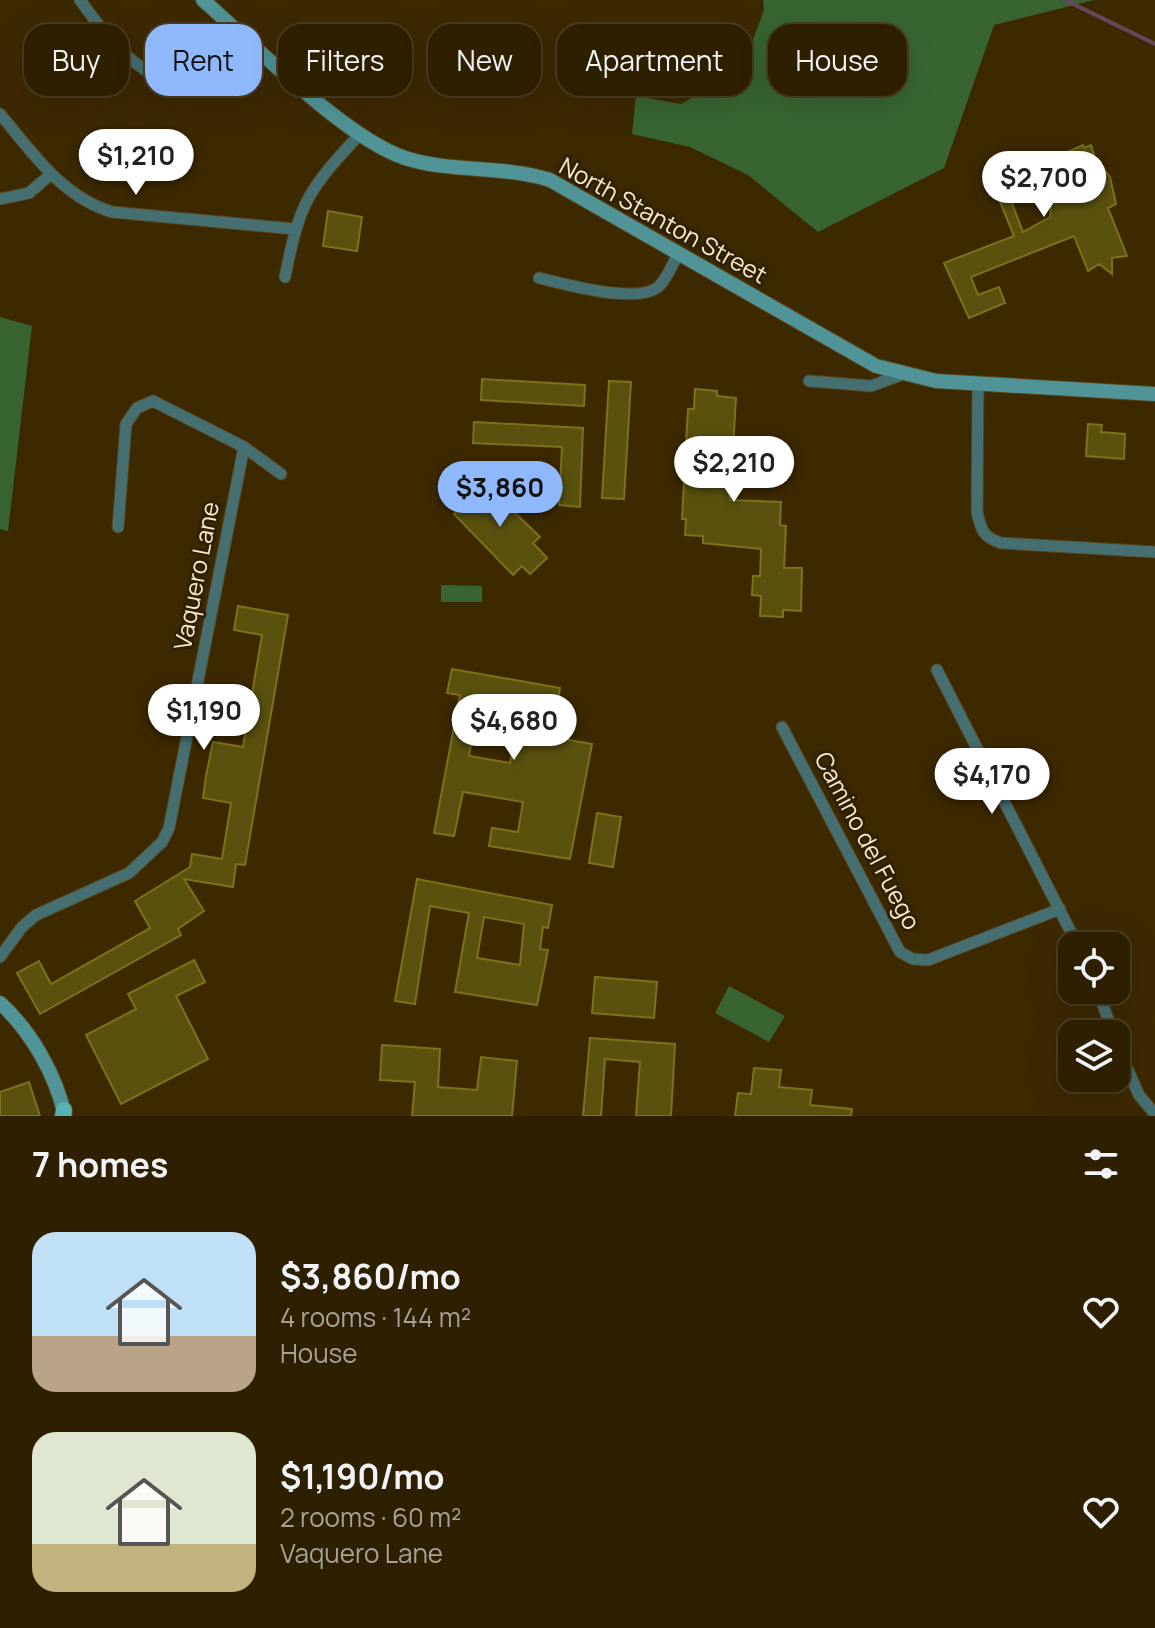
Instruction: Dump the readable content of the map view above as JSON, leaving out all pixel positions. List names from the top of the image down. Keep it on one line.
{"streets":{"street":["North Stanton Street","Vaquero Lane","Camino del Fuego"]},"page":{"chip":["Buy","Rent","Filters","New","Apartment","House"],"price":["$1,210","$2,700","$2,210","$3,860","$1,190","$4,680","$4,170"],"heading":"7 homes","list":[{"name":"$3,860/mo","note":"4 rooms · 144 m² · House"},{"name":"$1,190/mo","note":"2 rooms · 60 m² · Vaquero Lane"}]}}
